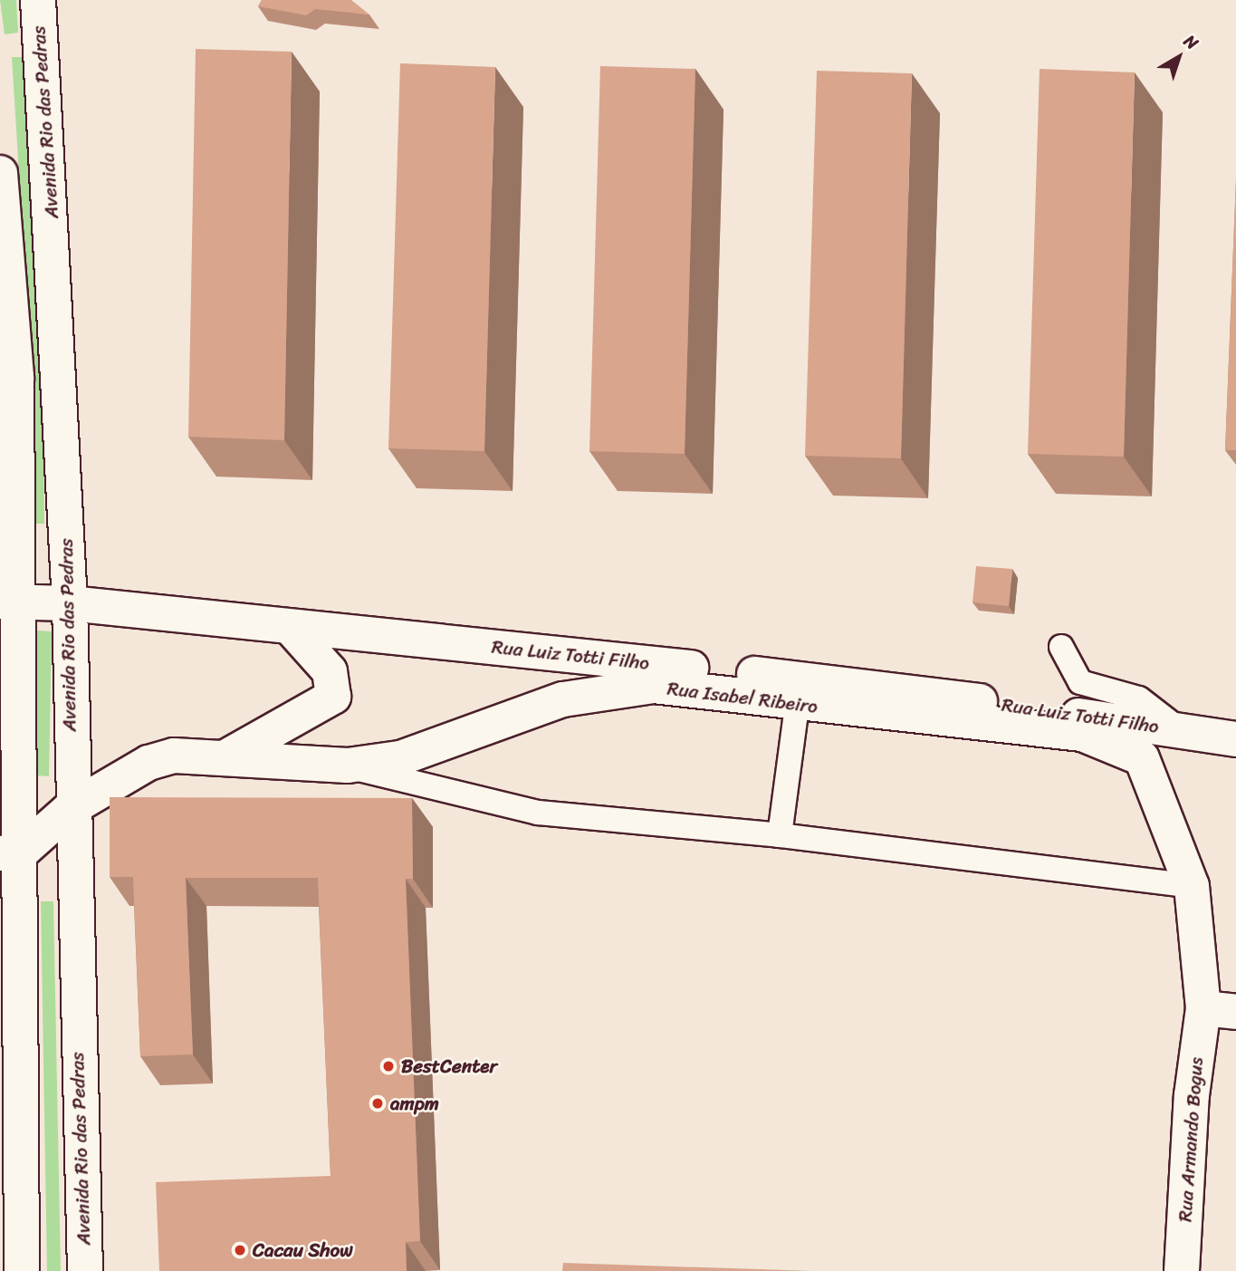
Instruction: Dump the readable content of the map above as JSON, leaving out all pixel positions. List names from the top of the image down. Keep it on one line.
{"streets":{"street":["Avenida Rio das Pedras","Rua Luiz Totti Filho","Rua Isabel Ribeiro","Rua Armando Bogus"]},"crossings":[["Avenida Rio das Pedras","Rua Luiz Totti Filho"],["Avenida Rio das Pedras","Rua Isabel Ribeiro"],["Rua Luiz Totti Filho","Rua Isabel Ribeiro"]],"places":["BestCenter","ampm","Cacau Show"],"north":"top right"}
